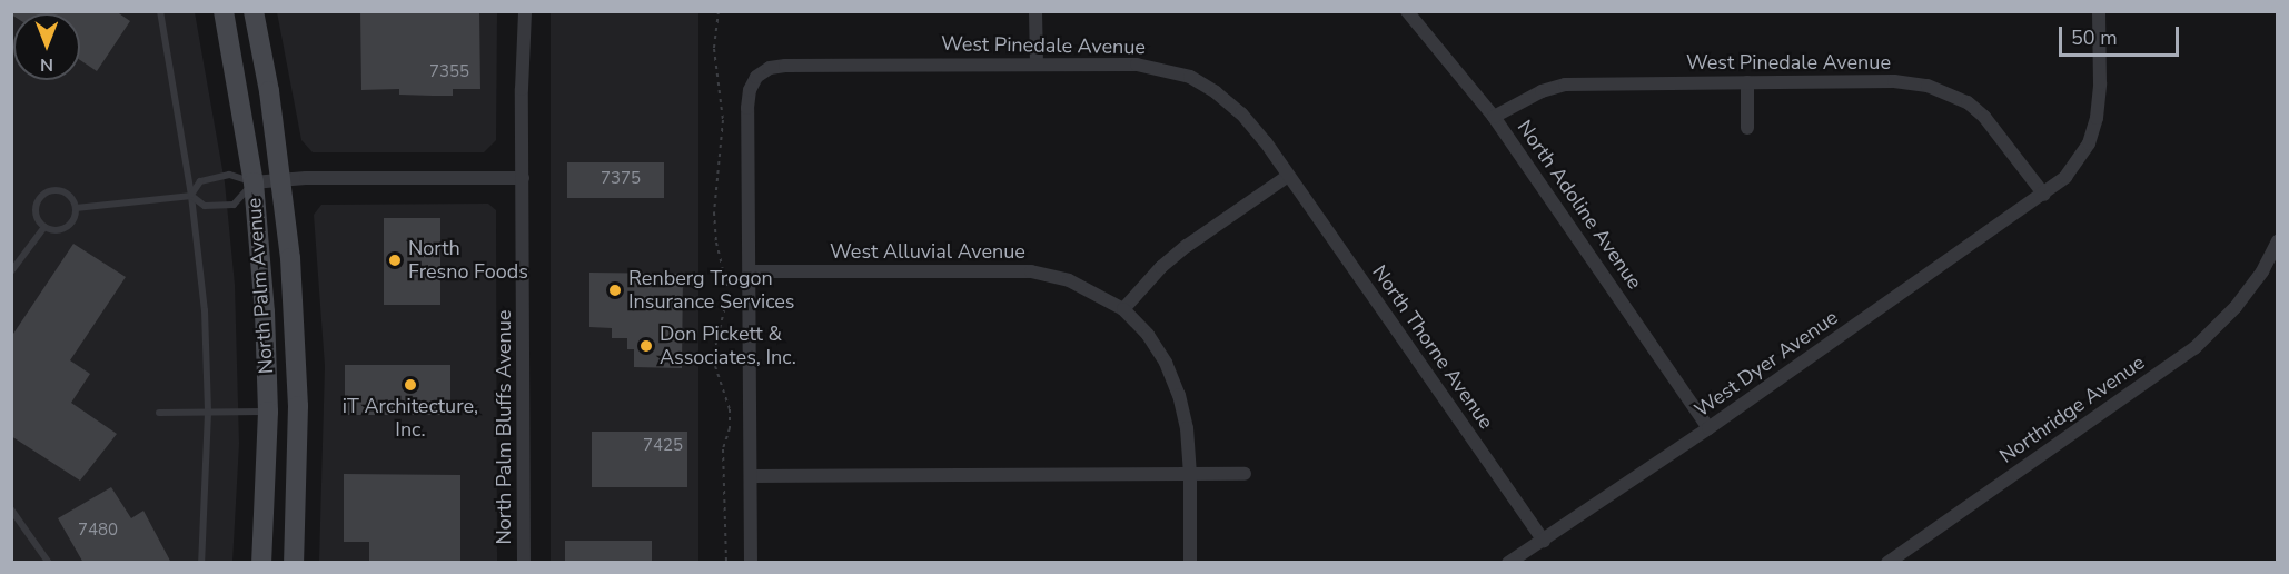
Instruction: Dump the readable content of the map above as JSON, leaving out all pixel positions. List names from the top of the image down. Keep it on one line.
{"streets":{"main road":["North Palm Avenue"],"street":["West Pinedale Avenue","North Adoline Avenue","West Alluvial Avenue","North Thorne Avenue","West Dyer Avenue","Northridge Avenue","North Palm Bluffs Avenue"]},"crossings":[["West Pinedale Avenue","North Adoline Avenue"],["West Pinedale Avenue","West Alluvial Avenue"],["West Pinedale Avenue","North Thorne Avenue"],["West Pinedale Avenue","West Dyer Avenue"],["North Adoline Avenue","West Dyer Avenue"],["North Thorne Avenue","West Dyer Avenue"]],"places":["North Fresno Foods","Renberg Trogon Insurance Services","Don Pickett & Associates, Inc.","iT Architecture, Inc."],"house_numbers":["7355","7375","7425","7480"],"scale_bar":"50 m","north":"bottom"}
